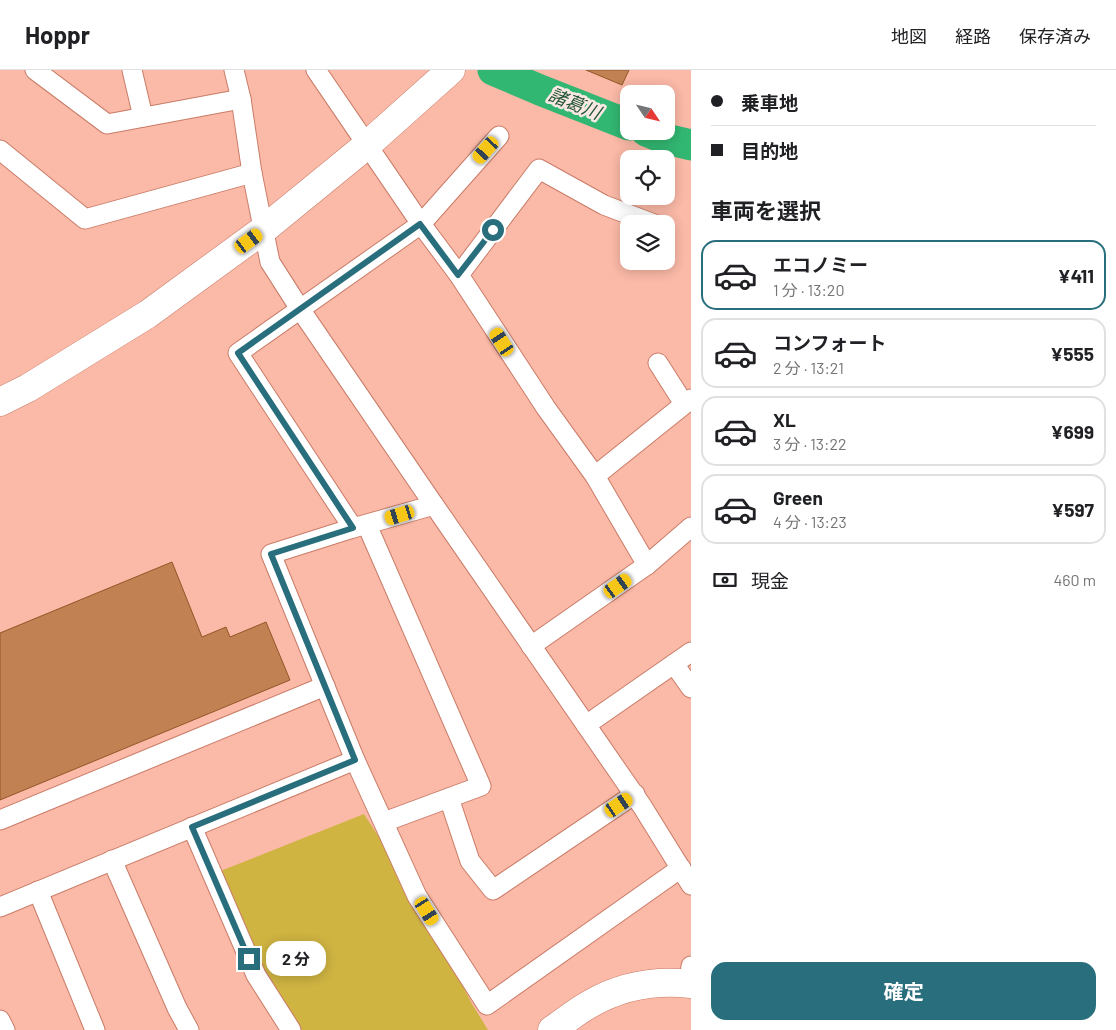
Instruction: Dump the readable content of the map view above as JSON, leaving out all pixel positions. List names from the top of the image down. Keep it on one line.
{"water":["諸葛川"],"north":"bottom right","page":{"header":"Hoppr","nav":["地図","経路","保存済み"],"banner":["乗車地","目的地"],"heading":"車両を選択","list":[{"name":"エコノミー","note":"1 分 · 13:20","value":"¥411"},{"name":"コンフォート","note":"2 分 · 13:21","value":"¥555"},{"name":"XL","note":"3 分 · 13:22","value":"¥699"},{"name":"Green","note":"4 分 · 13:23","value":"¥597"}],"pay":["現金","460 m"],"bubble":"2 分","buttons":"確定"}}
